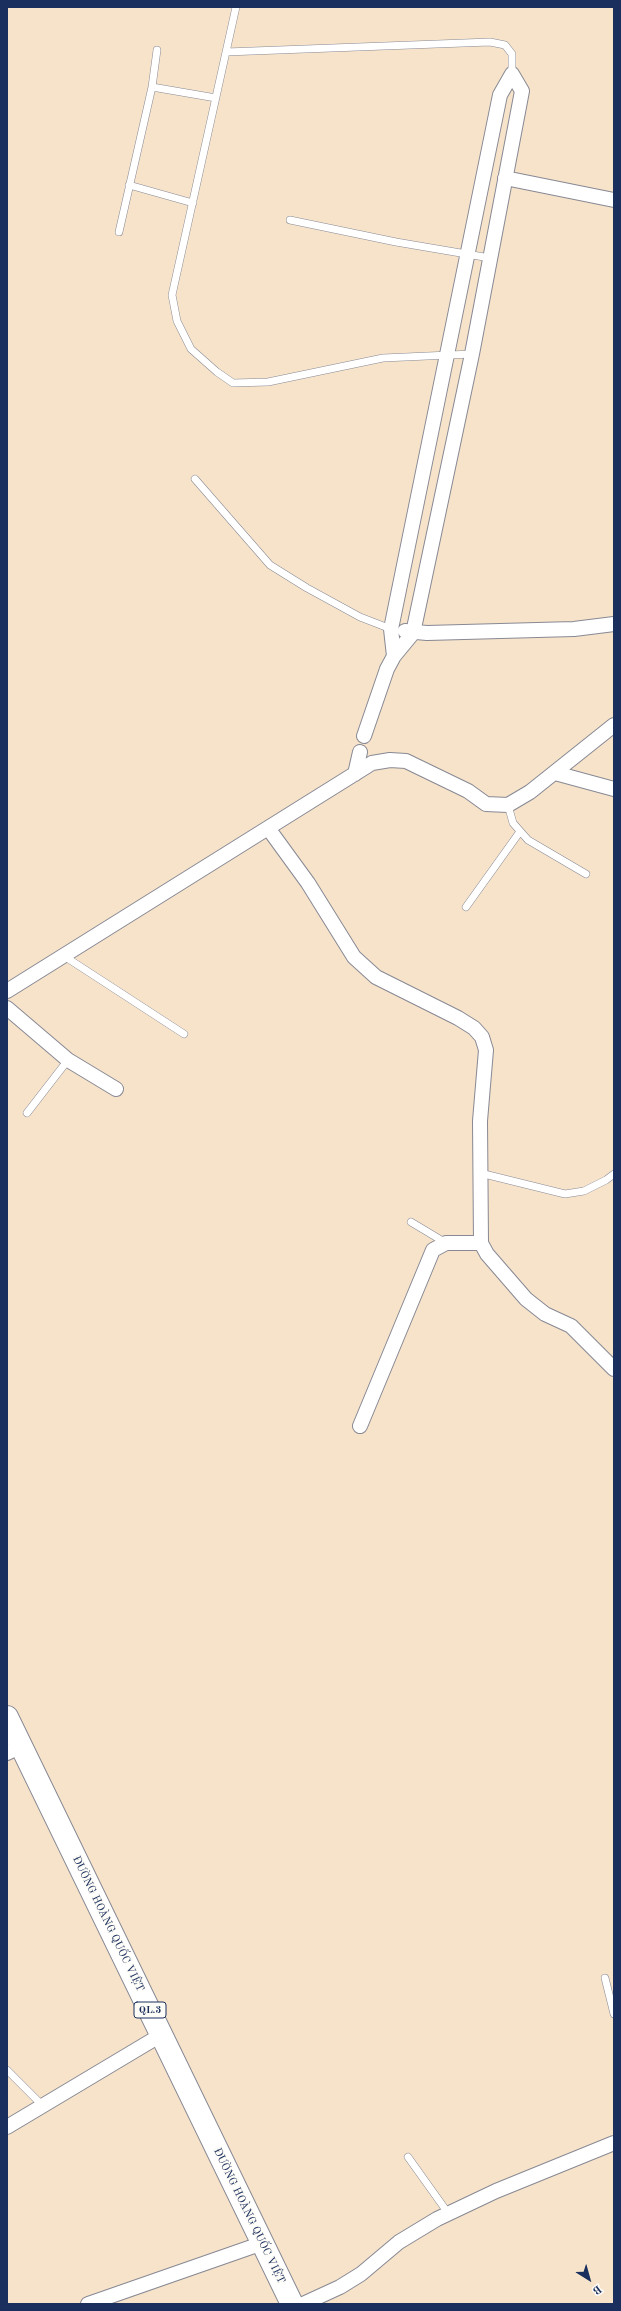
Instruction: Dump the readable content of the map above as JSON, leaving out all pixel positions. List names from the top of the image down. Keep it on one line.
{"streets":{"highway":["ĐƯỜNG HOÀNG QUỐC VIỆT","QL.3"]},"north":"bottom right"}
